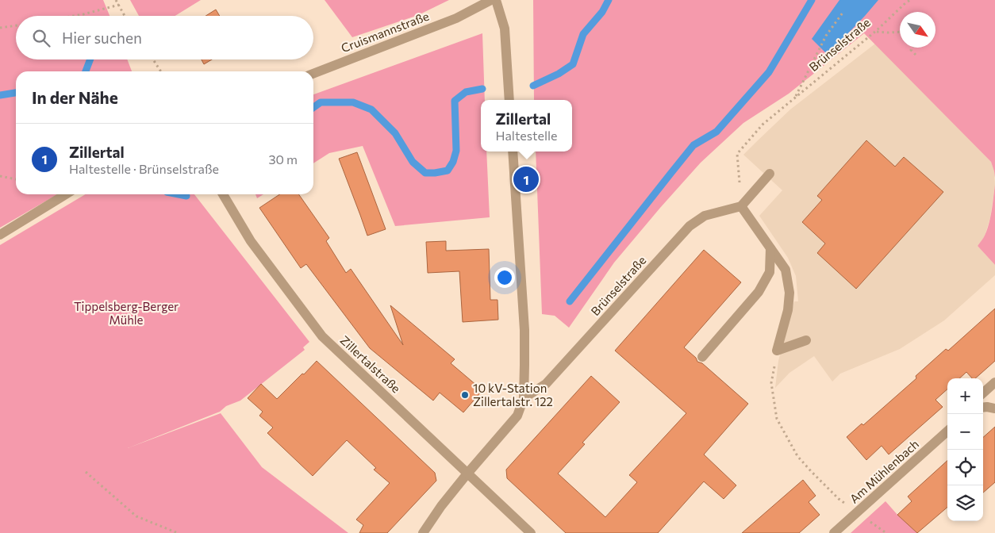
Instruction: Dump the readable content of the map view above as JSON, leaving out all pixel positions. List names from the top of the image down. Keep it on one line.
{"streets":{"street":["Cruismannstraße","Brünselstraße","Zillertalstraße","Am Mühlenbach"]},"parks":["Tippelsberg-Berger Mühle"],"places":["10 kV-Station Zillertalstr. 122"],"north":"bottom right","page":{"search":"Hier suchen","heading":"In der Nähe","popup":["Zillertal","Haltestelle"],"list":[{"mark":"1","name":"Zillertal","note":"Haltestelle · Brünselstraße","value":"30 m"}],"pins":"1","map_buttons":["+","−"]}}
